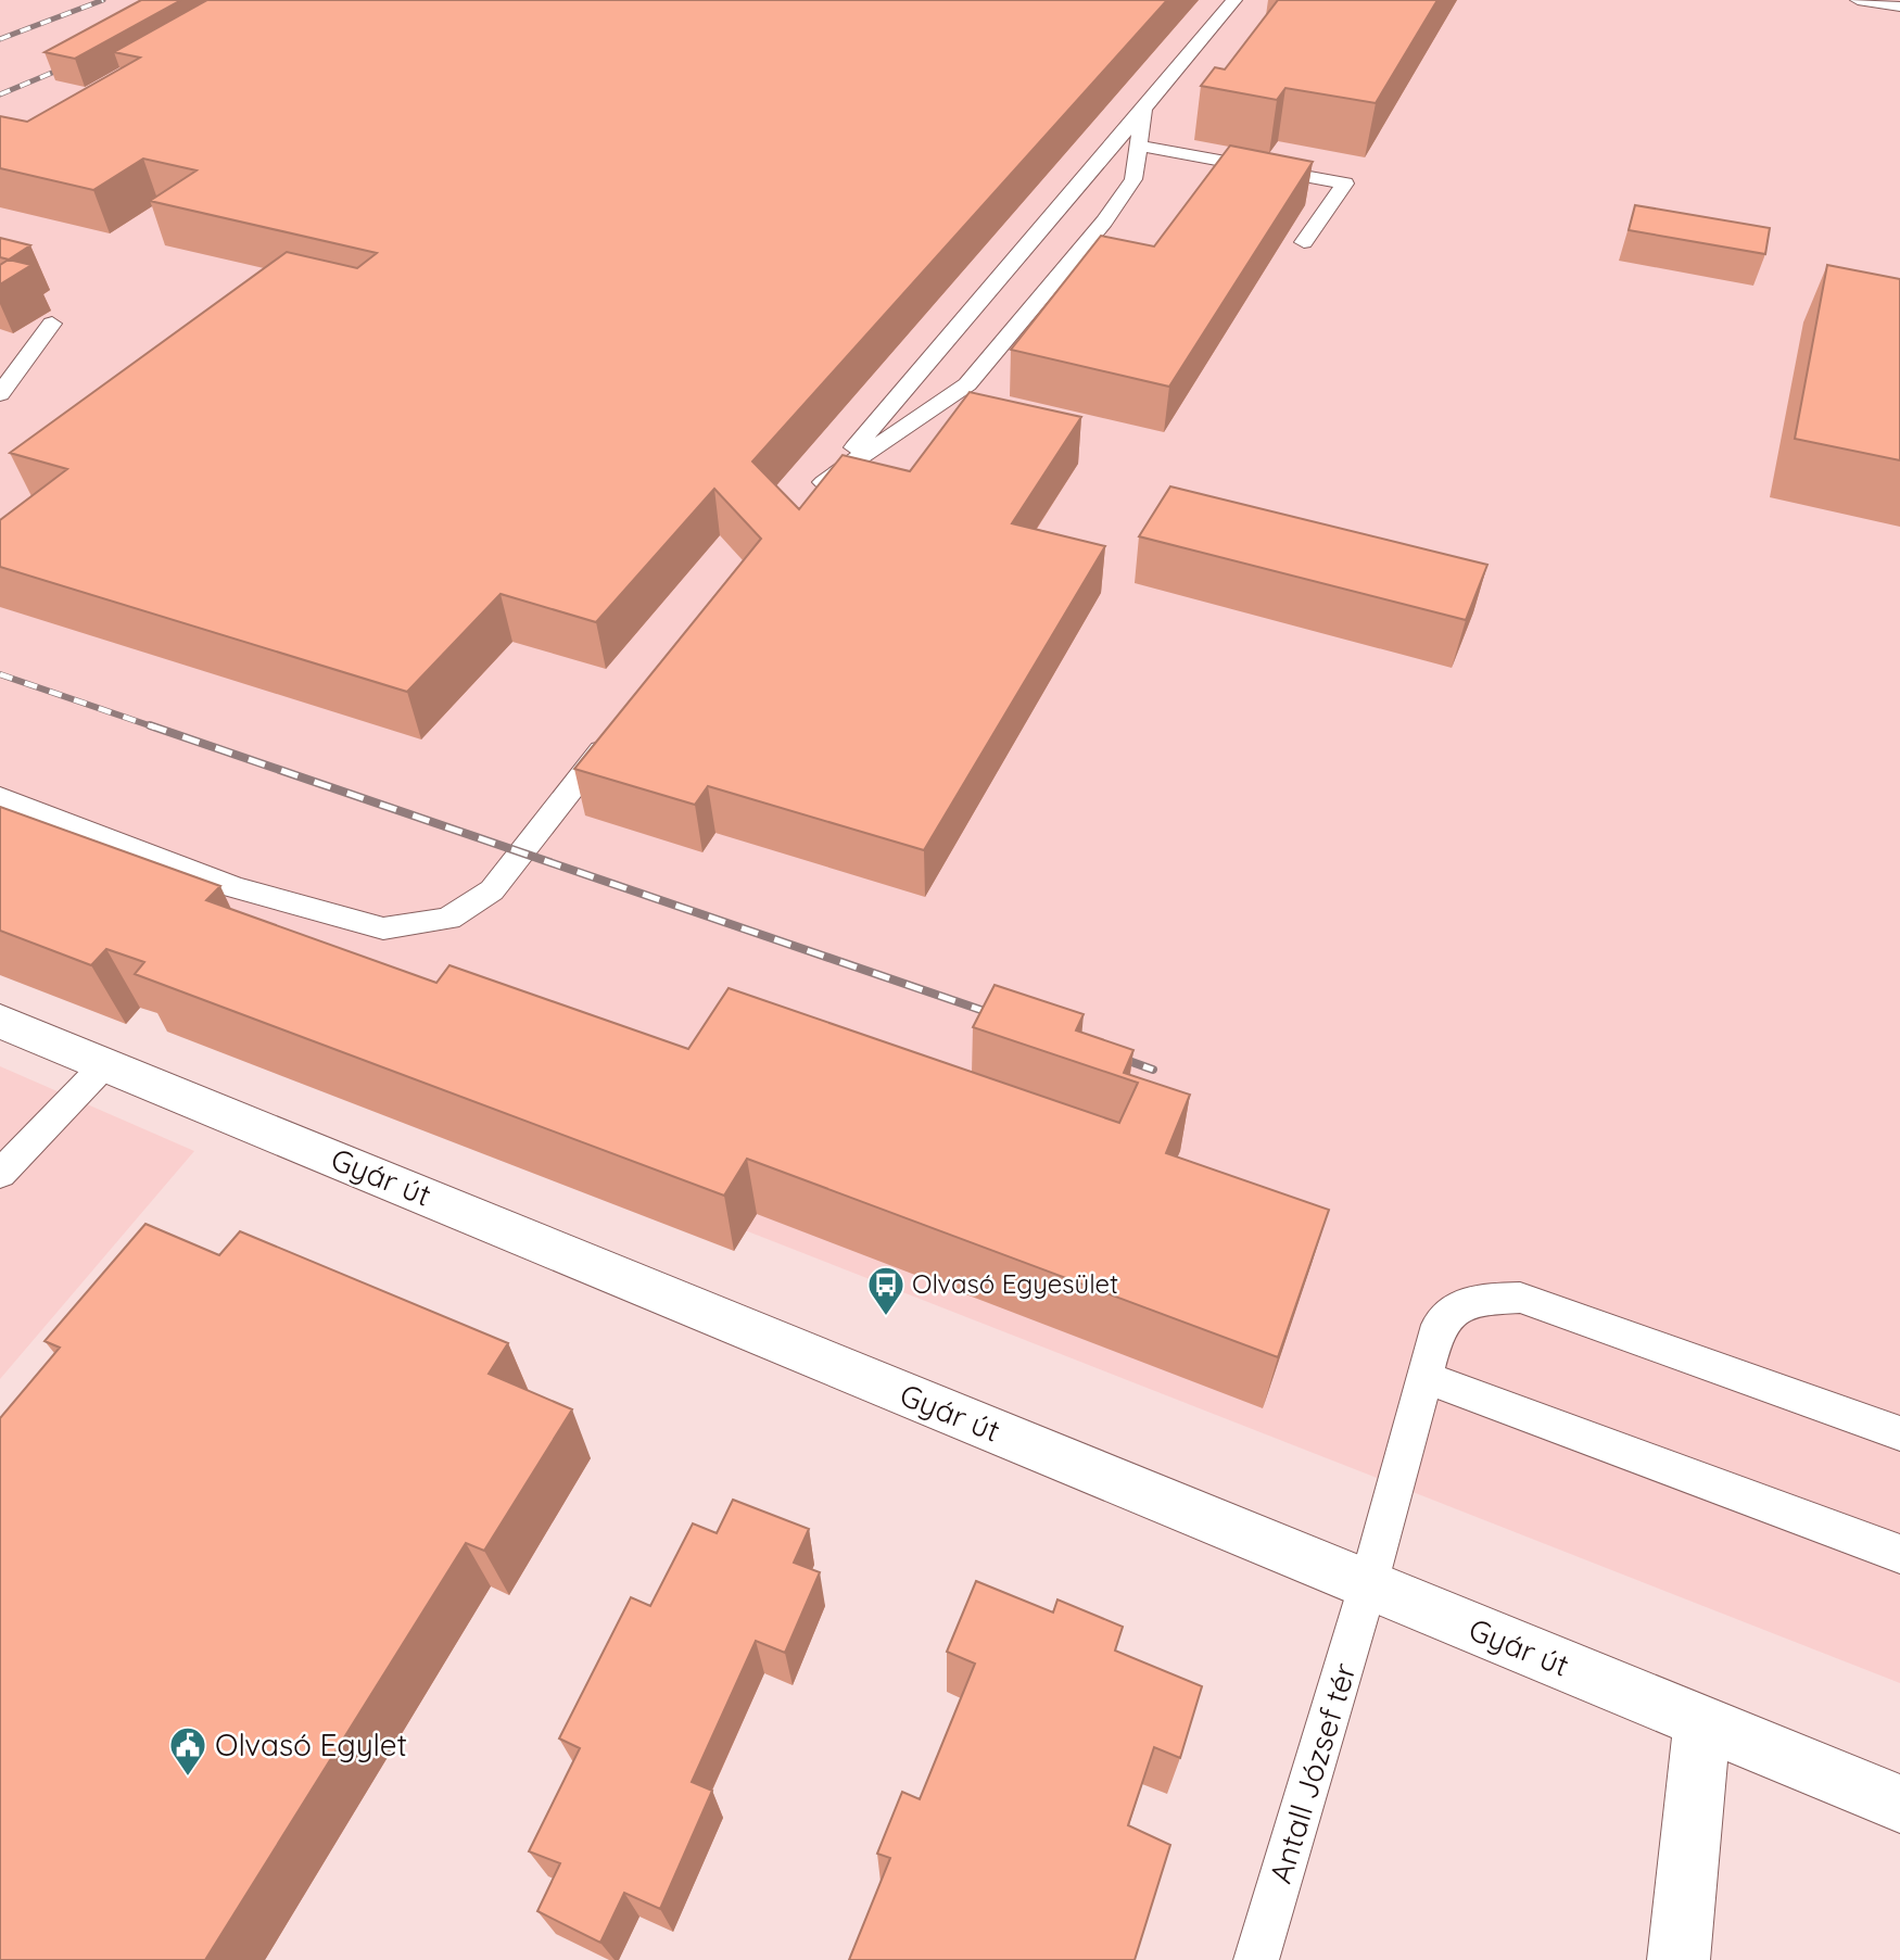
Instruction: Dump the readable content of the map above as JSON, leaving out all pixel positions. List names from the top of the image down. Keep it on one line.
{"streets":{"street":["Gyár út"],"lane":["Antall József tér"]},"crossings":[["Gyár út","Antall József tér"]],"places":{"bus stop":["Olvasó Egyesület"],"public building":["Olvasó Egylet"]}}
